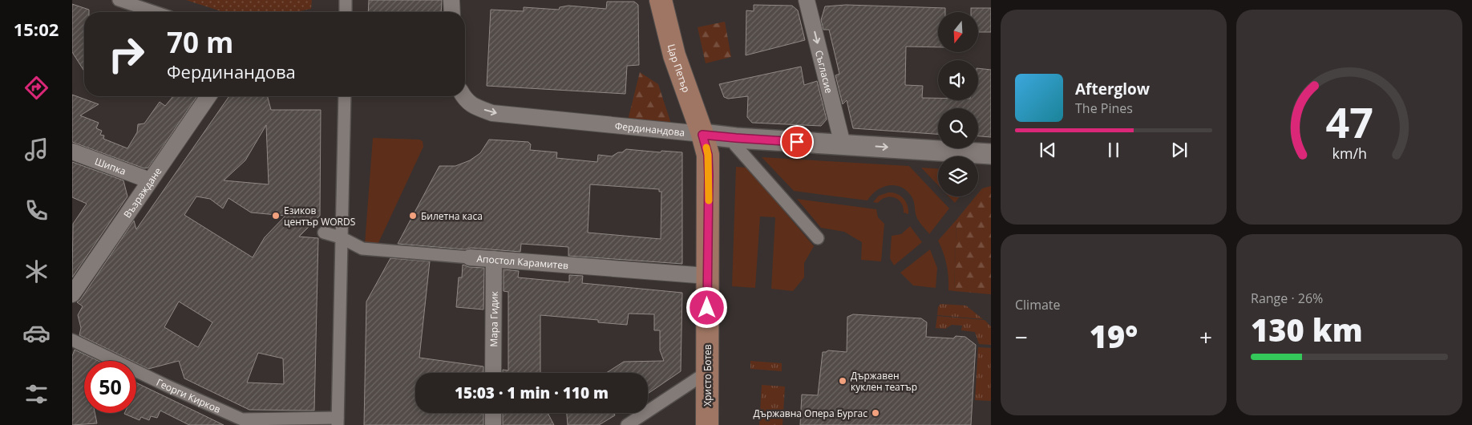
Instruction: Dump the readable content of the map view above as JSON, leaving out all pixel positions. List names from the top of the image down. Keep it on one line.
{"streets":{"main road":["Цар Петър","Христо Ботев"],"street":["Съгласие","Фердинандова","Шипка","Възраждане","Апостол Карамитев","Мара Гидик","Георги Кирков"]},"crossings":[["Цар Петър","Фердинандова"],["Цар Петър","Христо Ботев"],["Съгласие","Фердинандова"],["Фердинандова","Христо Ботев"],["Шипка","Възраждане"],["Апостол Карамитев","Мара Гидик"],["Апостол Карамитев","Христо Ботев"]],"one_way":["Съгласие","Фердинандова"],"places":["Езиков център WORDS","Билетна каса","Държавен куклен театър","Държавна Опера Бургас"],"north":"bottom","page":{"tabs":"15:02","turn":["70 m","Фердинандова"],"song":["Afterglow","The Pines"],"tile":["Climate",["Range · 26%","130 km"]],"heat":["−","19°","+"],"limit":"50","trip":"15:03 · 1 min · 110 m","gauge":["47","km/h"]}}
